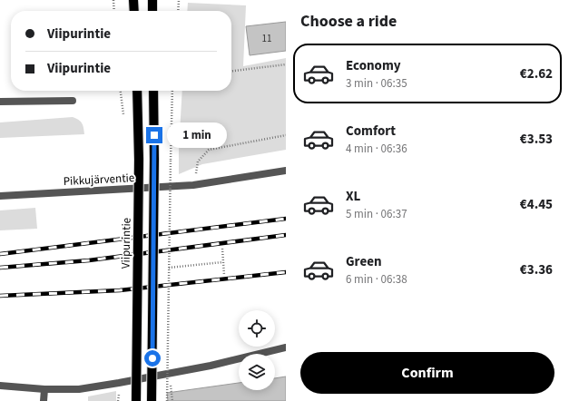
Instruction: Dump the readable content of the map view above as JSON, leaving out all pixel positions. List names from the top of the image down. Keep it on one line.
{"streets":{"main road":["Viipurintie"],"street":["Pikkujärventie"]},"house_numbers":["11"],"page":{"heading":"Choose a ride","banner":["Viipurintie","Viipurintie"],"list":[{"name":"Economy","note":"3 min · 06:35","value":"€2.62"},{"name":"Comfort","note":"4 min · 06:36","value":"€3.53"},{"name":"XL","note":"5 min · 06:37","value":"€4.45"},{"name":"Green","note":"6 min · 06:38","value":"€3.36"}],"bubble":"1 min","buttons":"Confirm"}}
